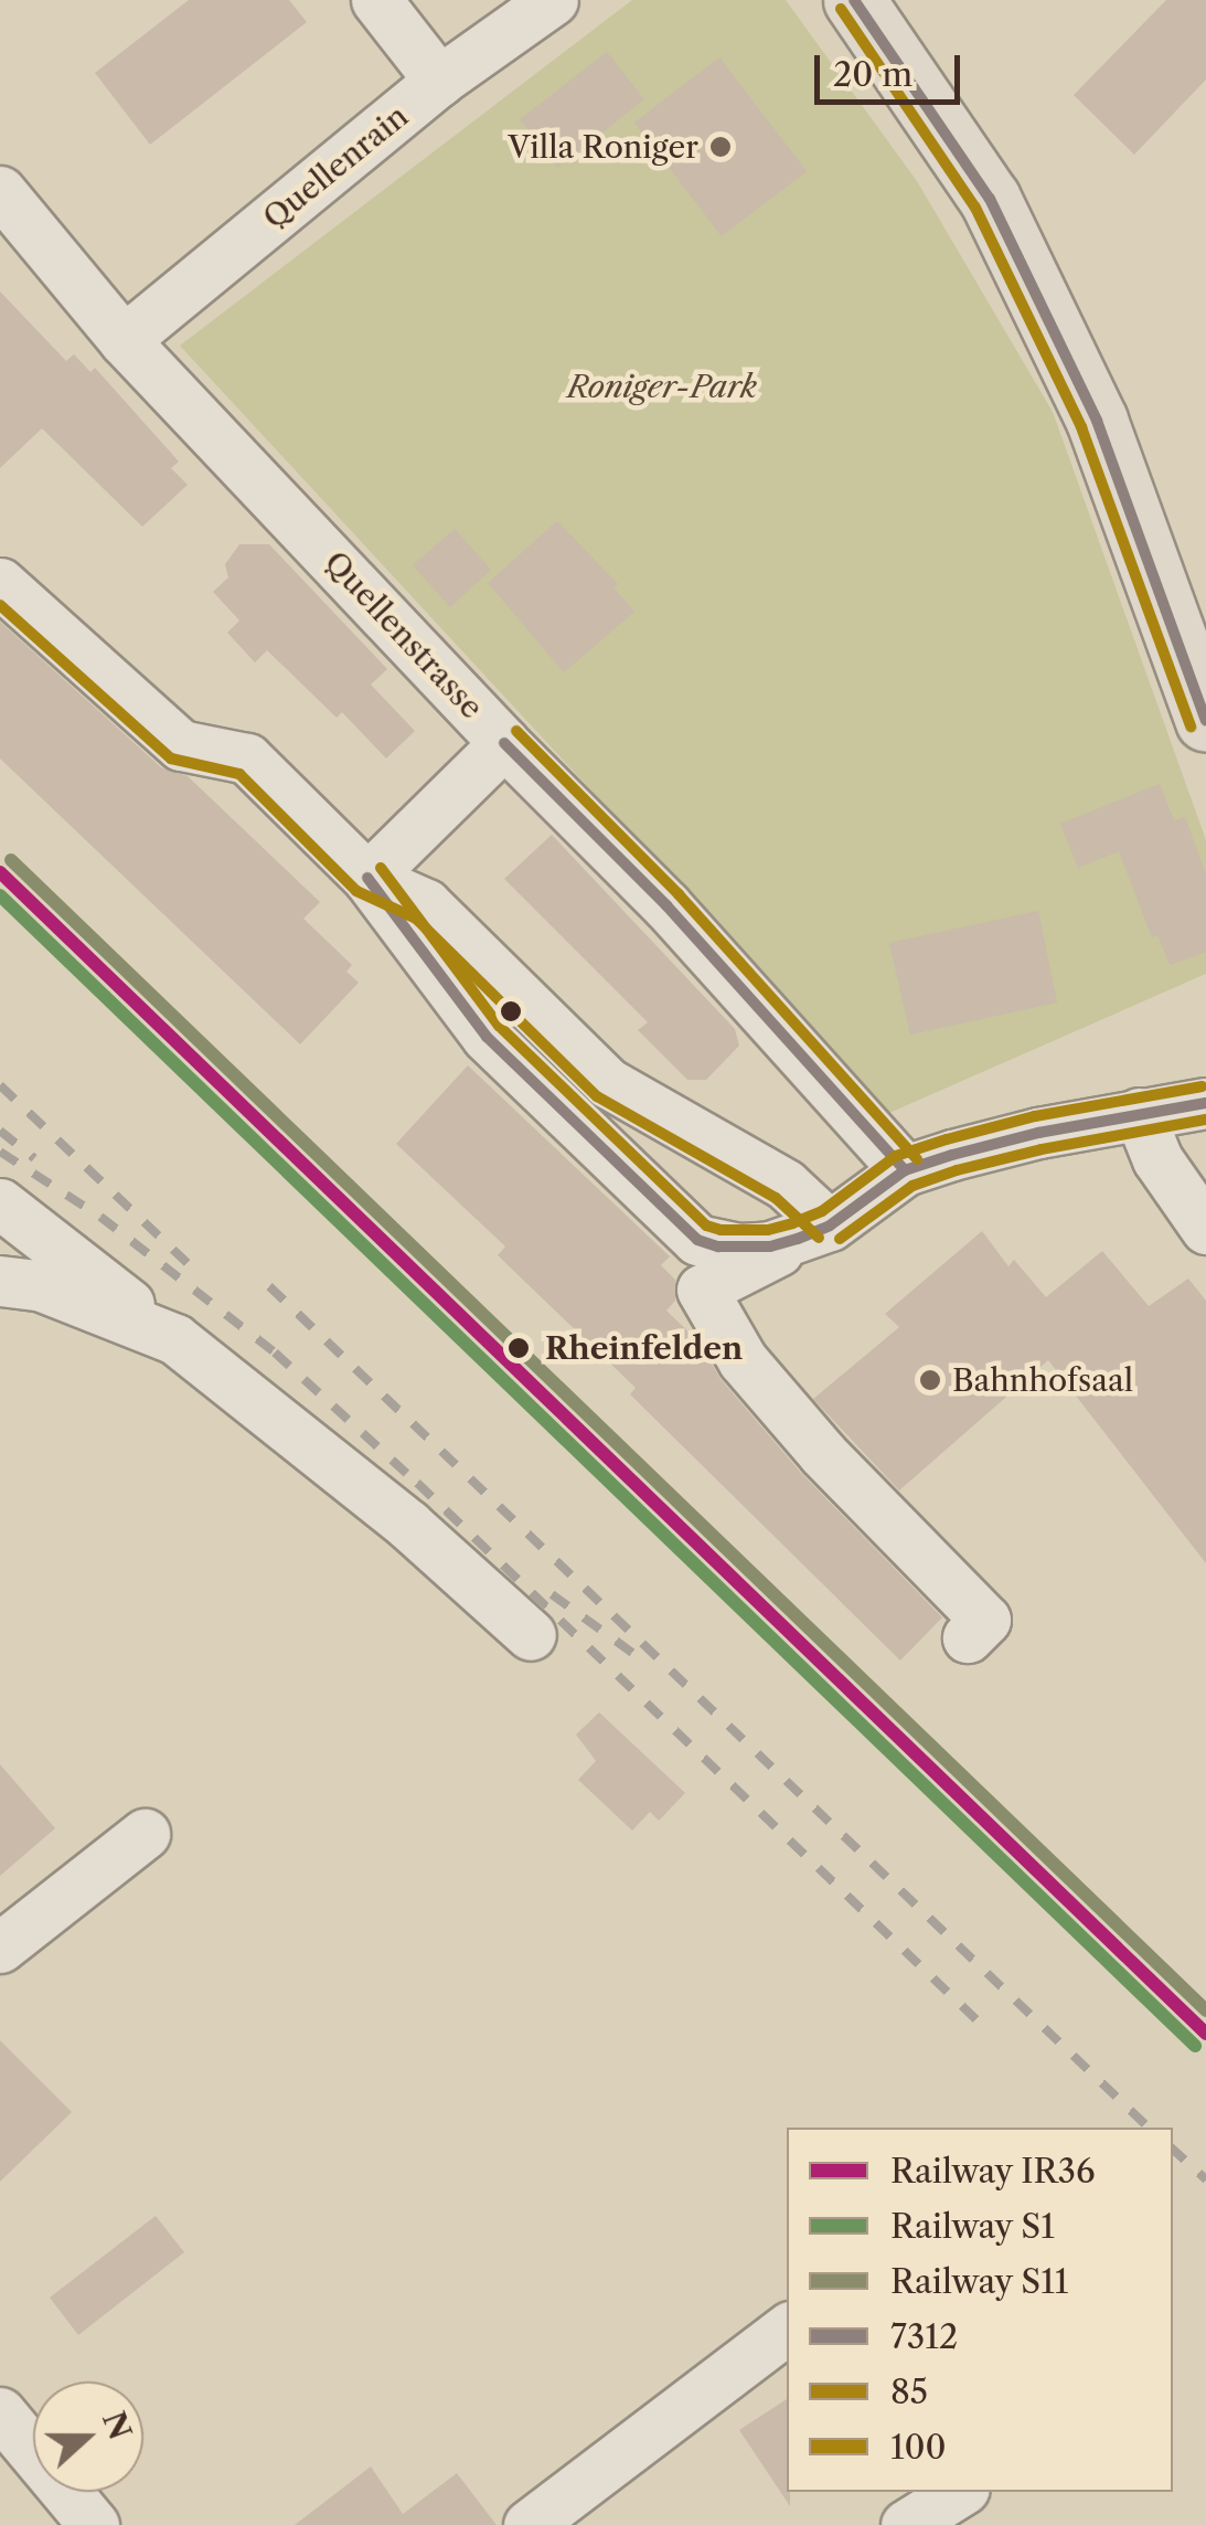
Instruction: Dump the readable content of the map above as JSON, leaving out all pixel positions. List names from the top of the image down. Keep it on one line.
{"streets":{"street":["Quellenrain","Quellenstrasse"]},"crossings":[["Quellenrain","Quellenstrasse"]],"parks":["Roniger-Park"],"places":["Villa Roniger","Rheinfelden","Bahnhofsaal"],"lines":["transit line 7312","transit line 85","transit line 100","rail line S11","rail line IR36","rail line S1"],"legend":["Railway IR36","Railway S1","Railway S11","7312","85","100"],"scale_bar":"20 m","north":"right"}
